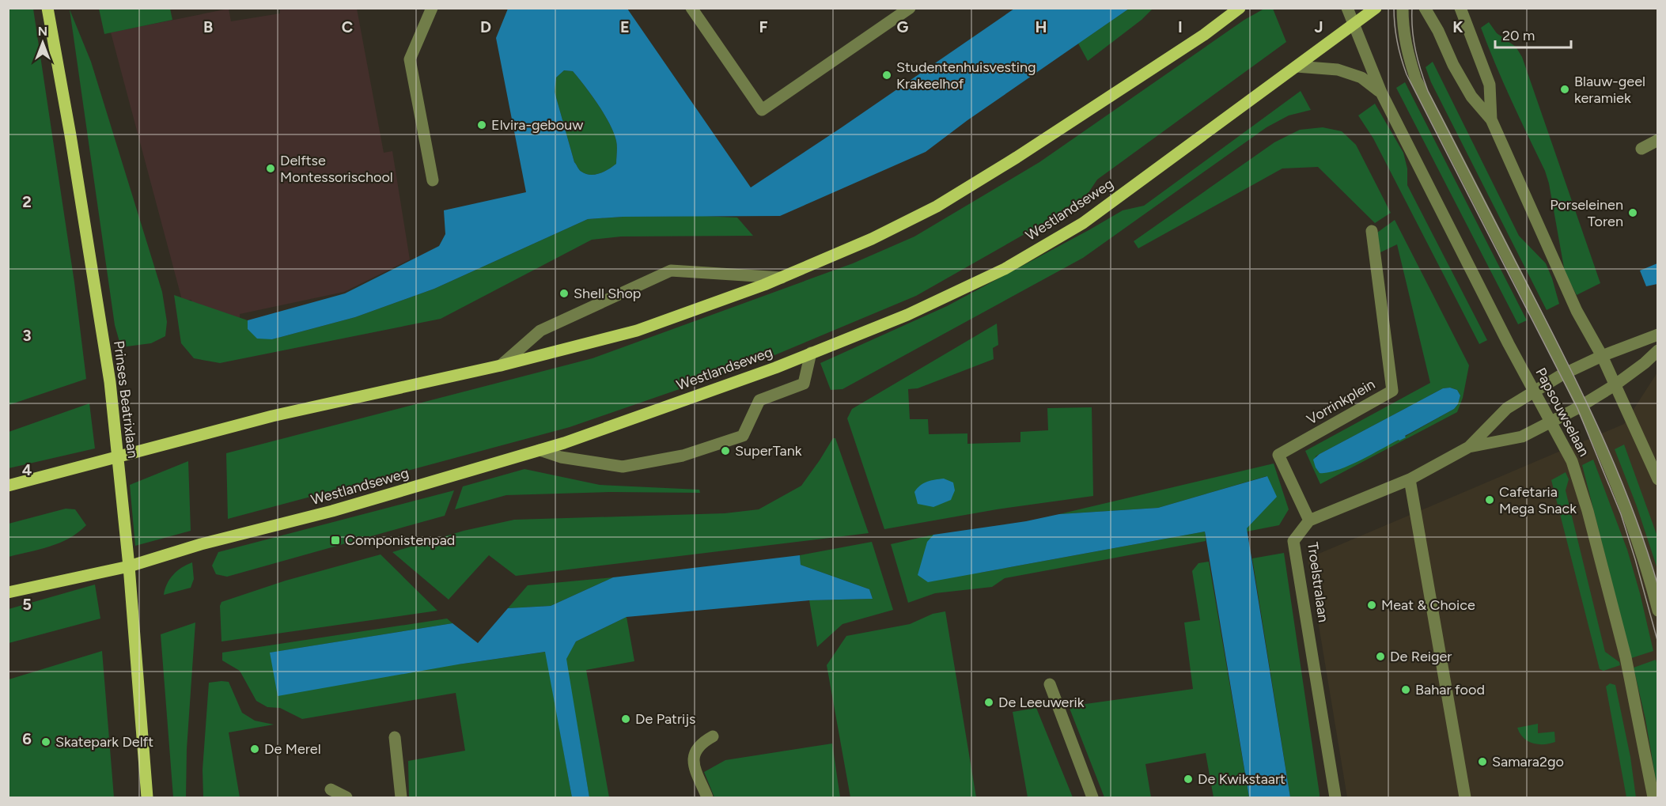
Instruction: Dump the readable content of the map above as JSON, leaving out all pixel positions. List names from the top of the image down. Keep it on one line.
{"streets":{"main road":["Westlandseweg","Prinses Beatrixlaan"],"street":["Vorrinkplein","Papsouwselaan","Troelstralaan"]},"crossings":[["Westlandseweg","Prinses Beatrixlaan"],["Westlandseweg","Papsouwselaan"],["Vorrinkplein","Troelstralaan"]],"places":{"other":["Studentenhuisvesting Krakeelhof","Blauw-geel keramiek","Elvira-gebouw","Delftse Montessorischool","Porseleinen Toren","Shell Shop","SuperTank","Cafetaria Mega Snack","Meat & Choice","De Reiger","Bahar food","De Leeuwerik","De Patrijs","Skatepark Delft","De Merel","Samara2go","De Kwikstaart"],"transit":["Componistenpad"]},"scale_bar":"20 m","north":"top","grid":{"columns":["B","C","D","E","F","G","H","I","J","K"],"rows":["2","3","4","5","6"]}}
